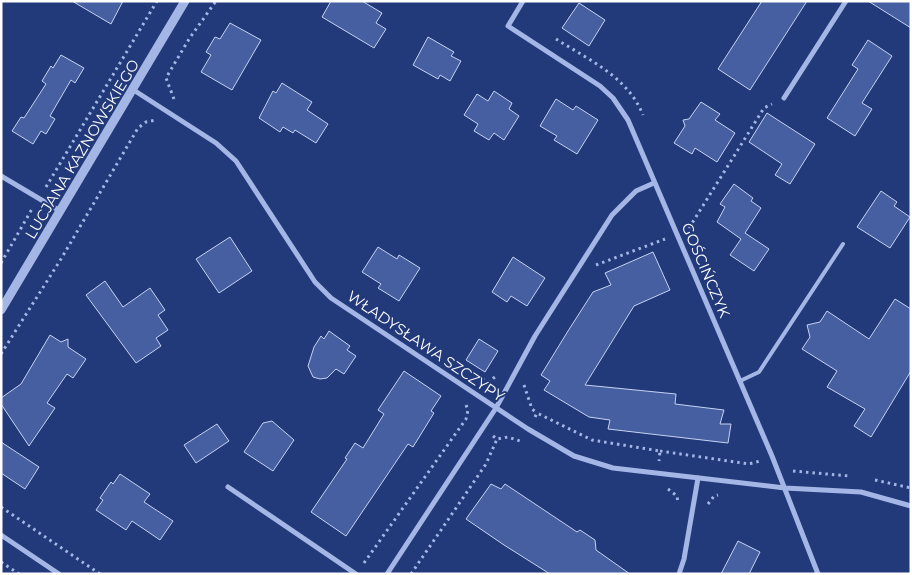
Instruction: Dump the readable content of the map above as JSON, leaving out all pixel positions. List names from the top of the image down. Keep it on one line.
{"streets":{"street":["LUCJANA KAZNOWSKIEGO","GOŚCIŃCZYK","WŁADYSŁAWA SZCZYPY"]},"crossings":[["LUCJANA KAZNOWSKIEGO","WŁADYSŁAWA SZCZYPY"],["GOŚCIŃCZYK","WŁADYSŁAWA SZCZYPY"]]}
